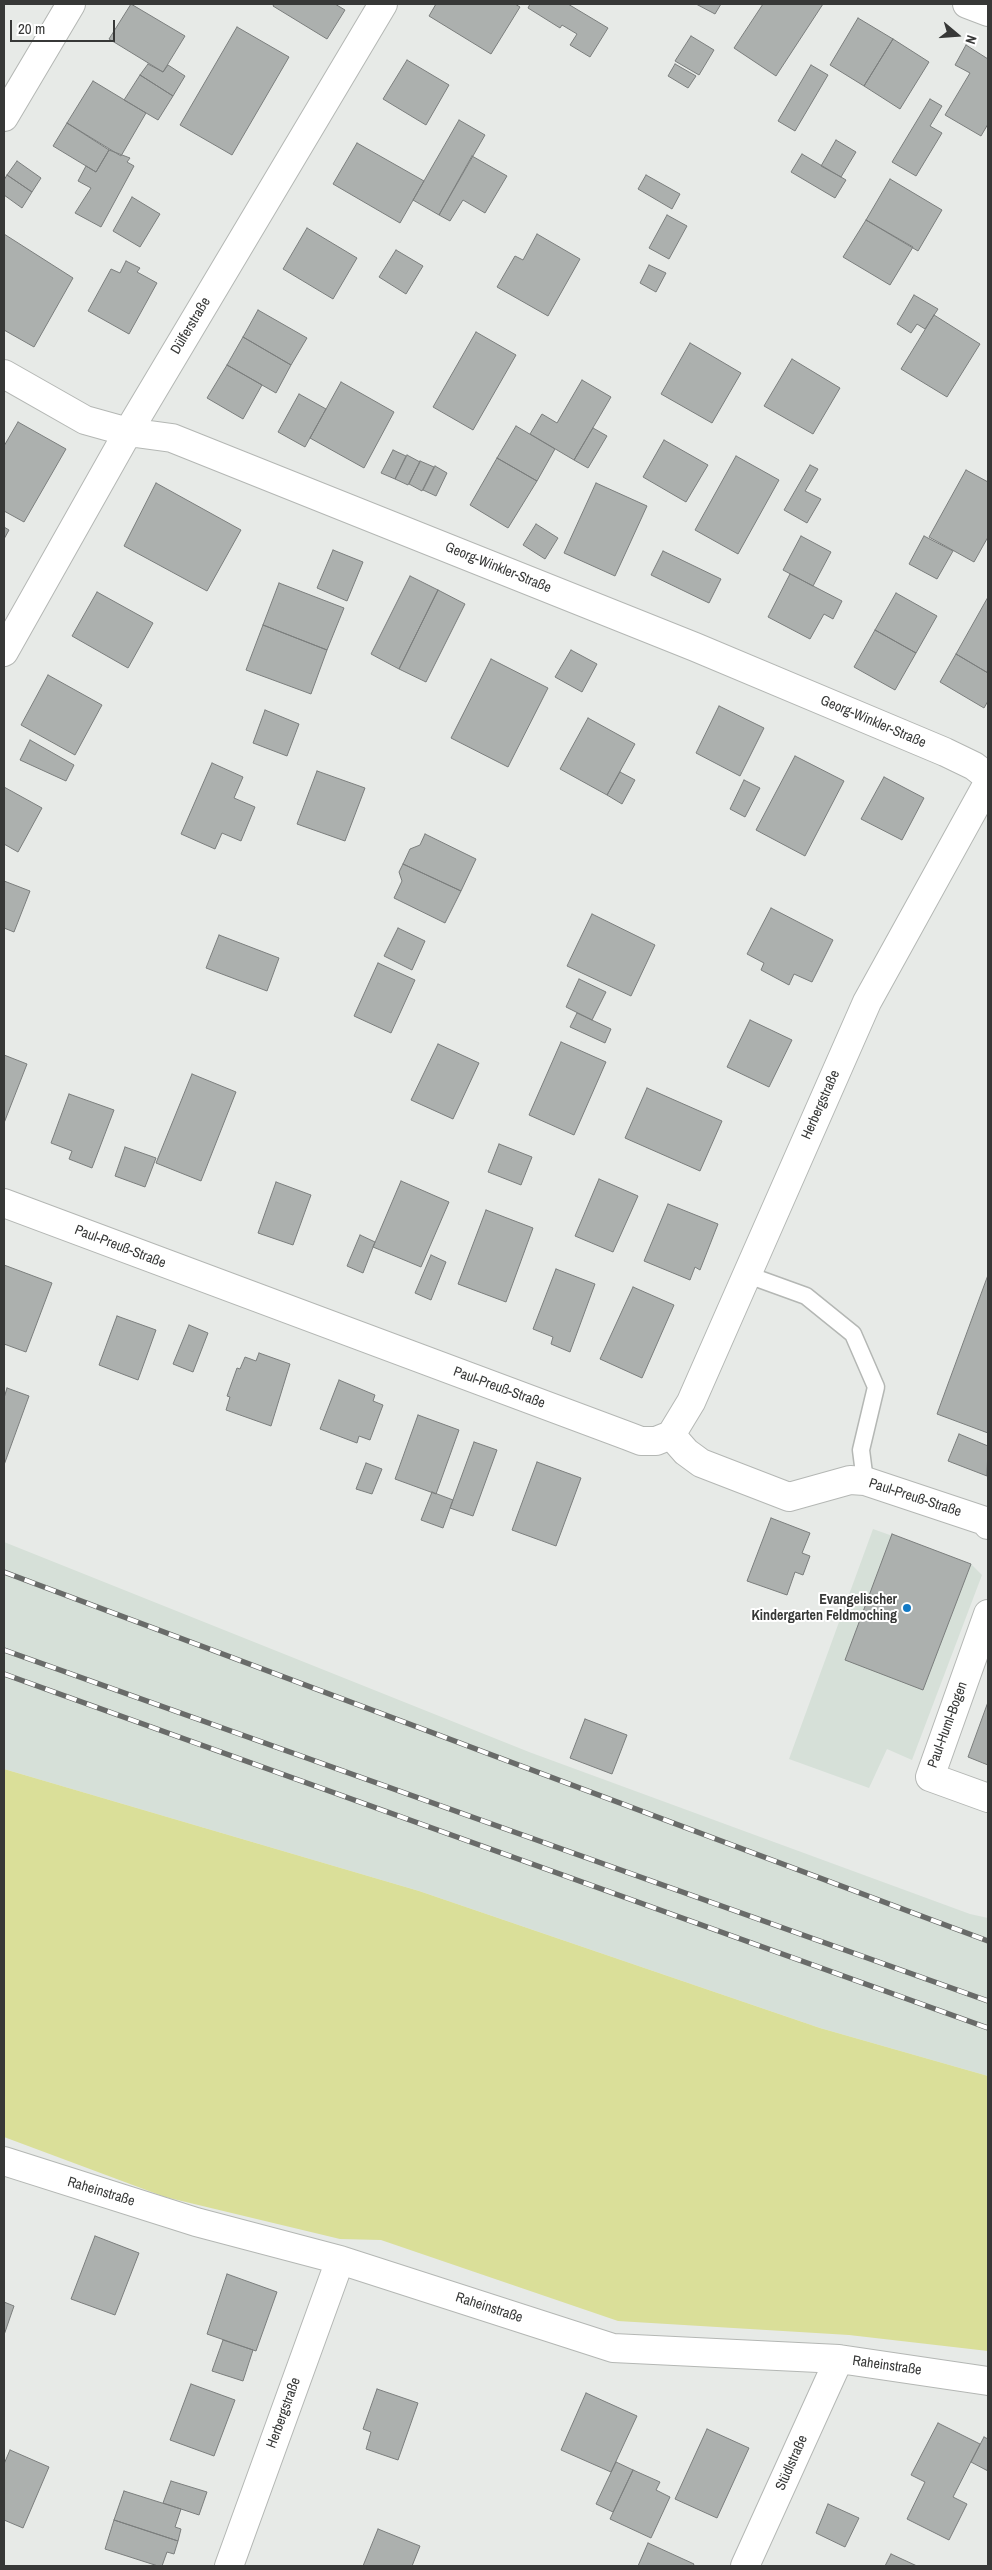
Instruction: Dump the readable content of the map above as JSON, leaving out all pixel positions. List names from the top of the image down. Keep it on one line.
{"streets":{"street":["Dülferstraße","Georg-Winkler-Straße","Herbergstraße","Paul-Preuß-Straße","Paul-Huml-Bogen","Raheinstraße","Stüdlstraße"]},"crossings":[["Dülferstraße","Georg-Winkler-Straße"],["Herbergstraße","Paul-Preuß-Straße"],["Herbergstraße","Raheinstraße"],["Raheinstraße","Stüdlstraße"]],"places":["Evangelischer Kindergarten Feldmoching"],"scale_bar":"20 m","north":"right"}
